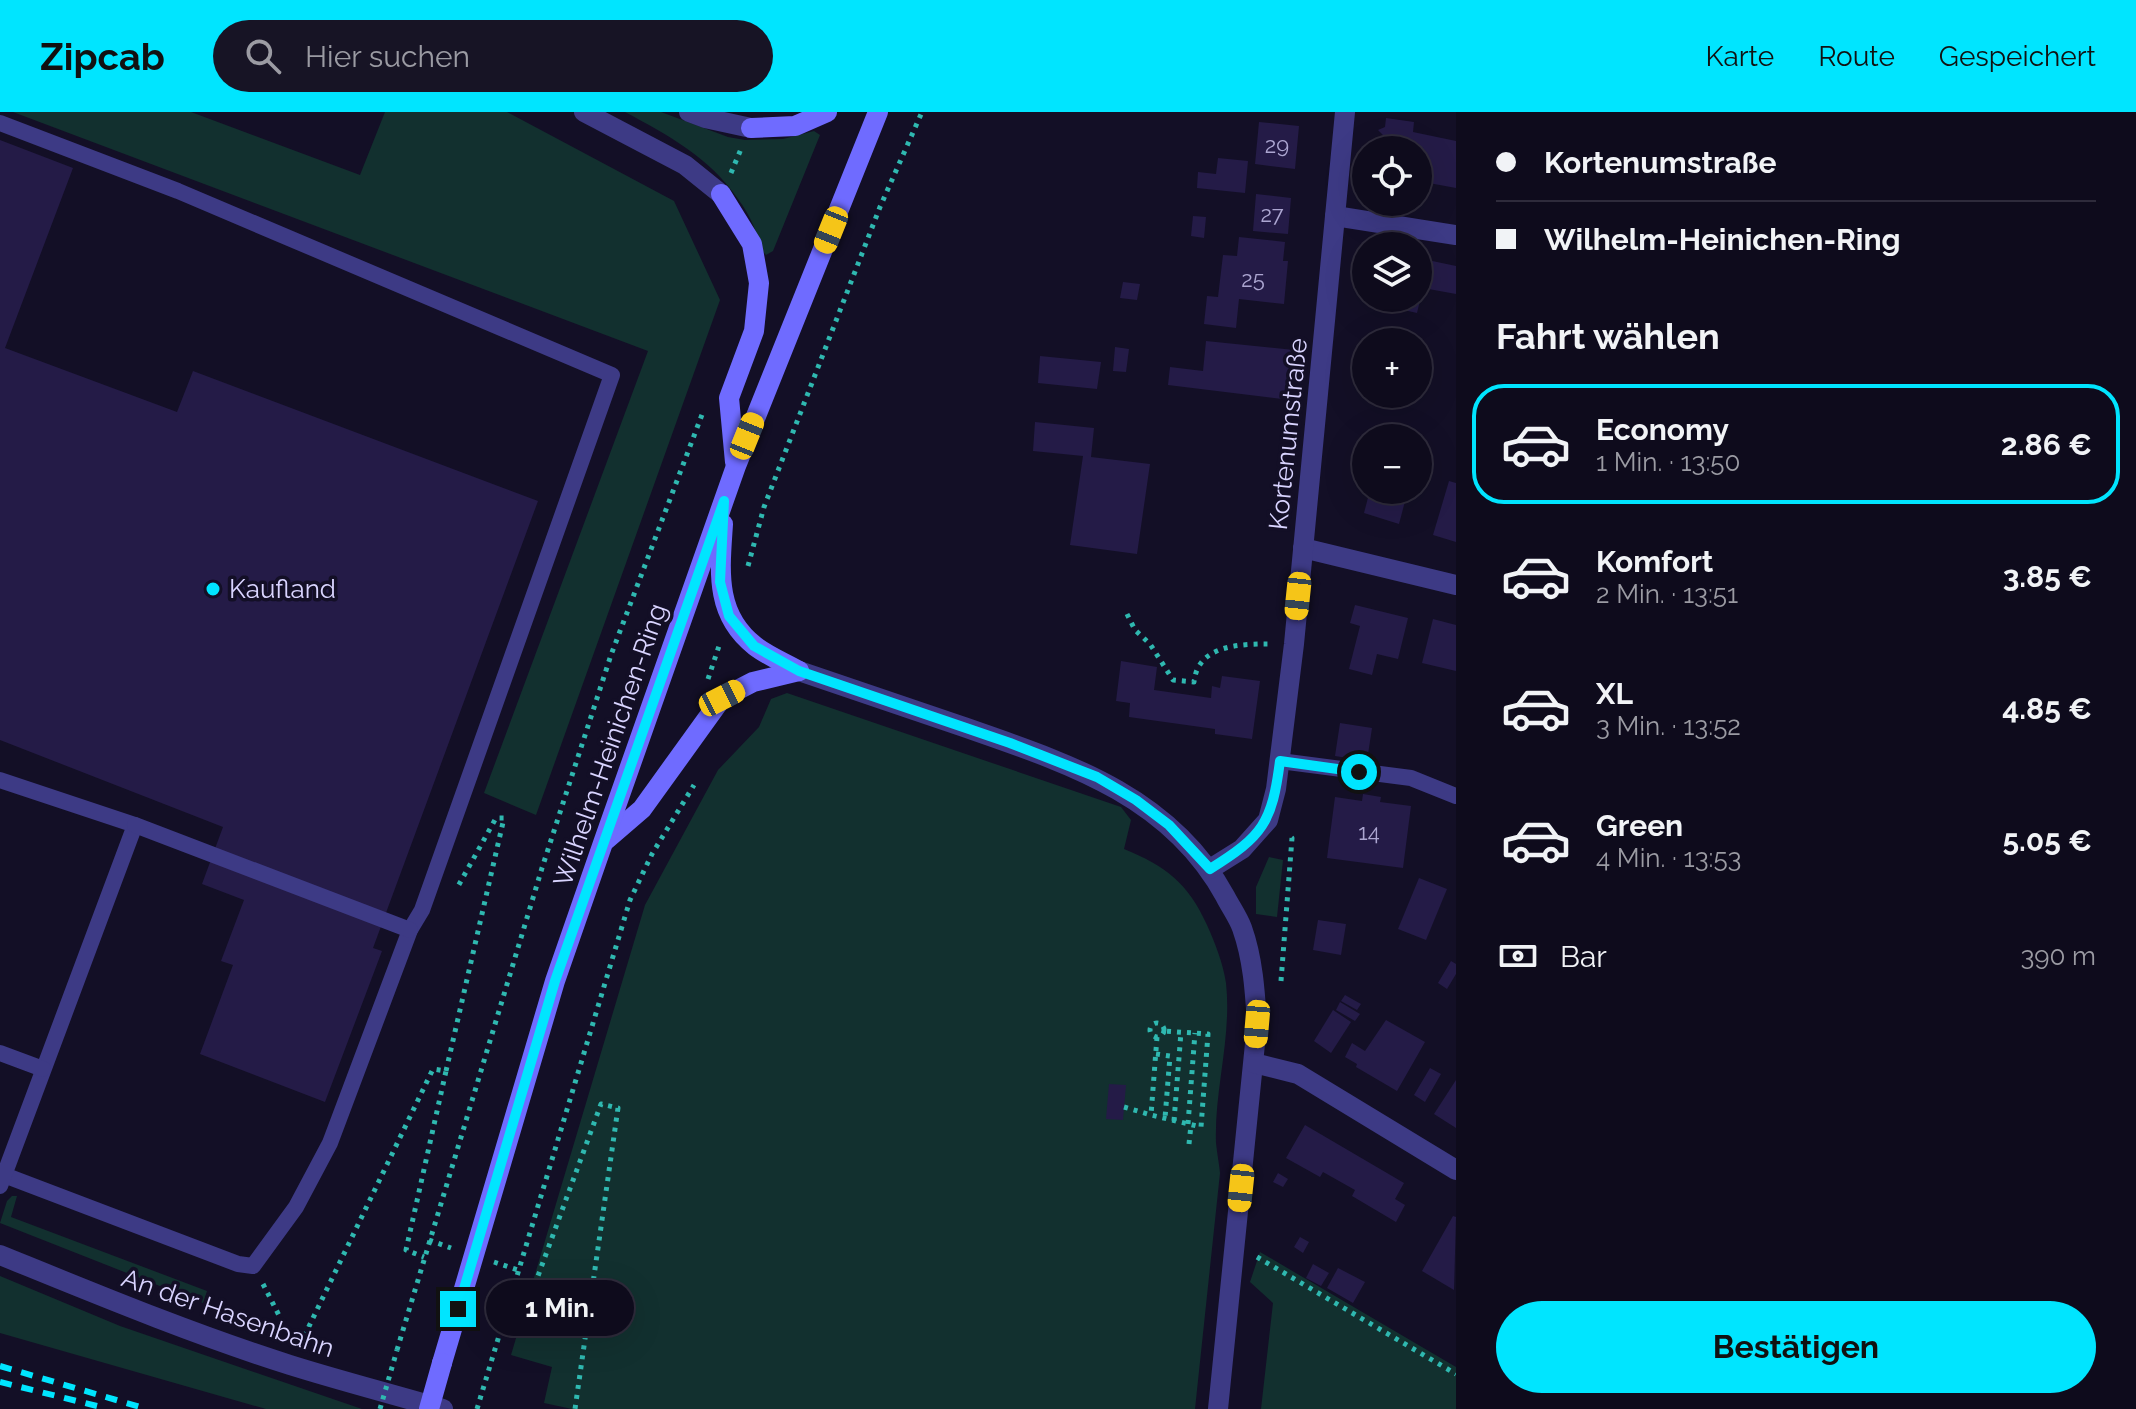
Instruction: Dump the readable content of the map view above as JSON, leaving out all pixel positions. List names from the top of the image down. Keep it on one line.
{"streets":{"main road":["Wilhelm-Heinichen-Ring"],"street":["Kortenumstraße","An der Hasenbahn"]},"places":["Kaufland"],"house_numbers":["29","27","25","14"],"page":{"header":"Zipcab","search":"Hier suchen","nav":["Karte","Route","Gespeichert"],"banner":["Kortenumstraße","Wilhelm-Heinichen-Ring"],"map_buttons":["+","−"],"heading":"Fahrt wählen","list":[{"name":"Economy","note":"1 Min. · 13:50","value":"2.86 €"},{"name":"Komfort","note":"2 Min. · 13:51","value":"3.85 €"},{"name":"XL","note":"3 Min. · 13:52","value":"4.85 €"},{"name":"Green","note":"4 Min. · 13:53","value":"5.05 €"}],"pay":["Bar","390 m"],"bubble":"1 Min.","buttons":"Bestätigen"}}
